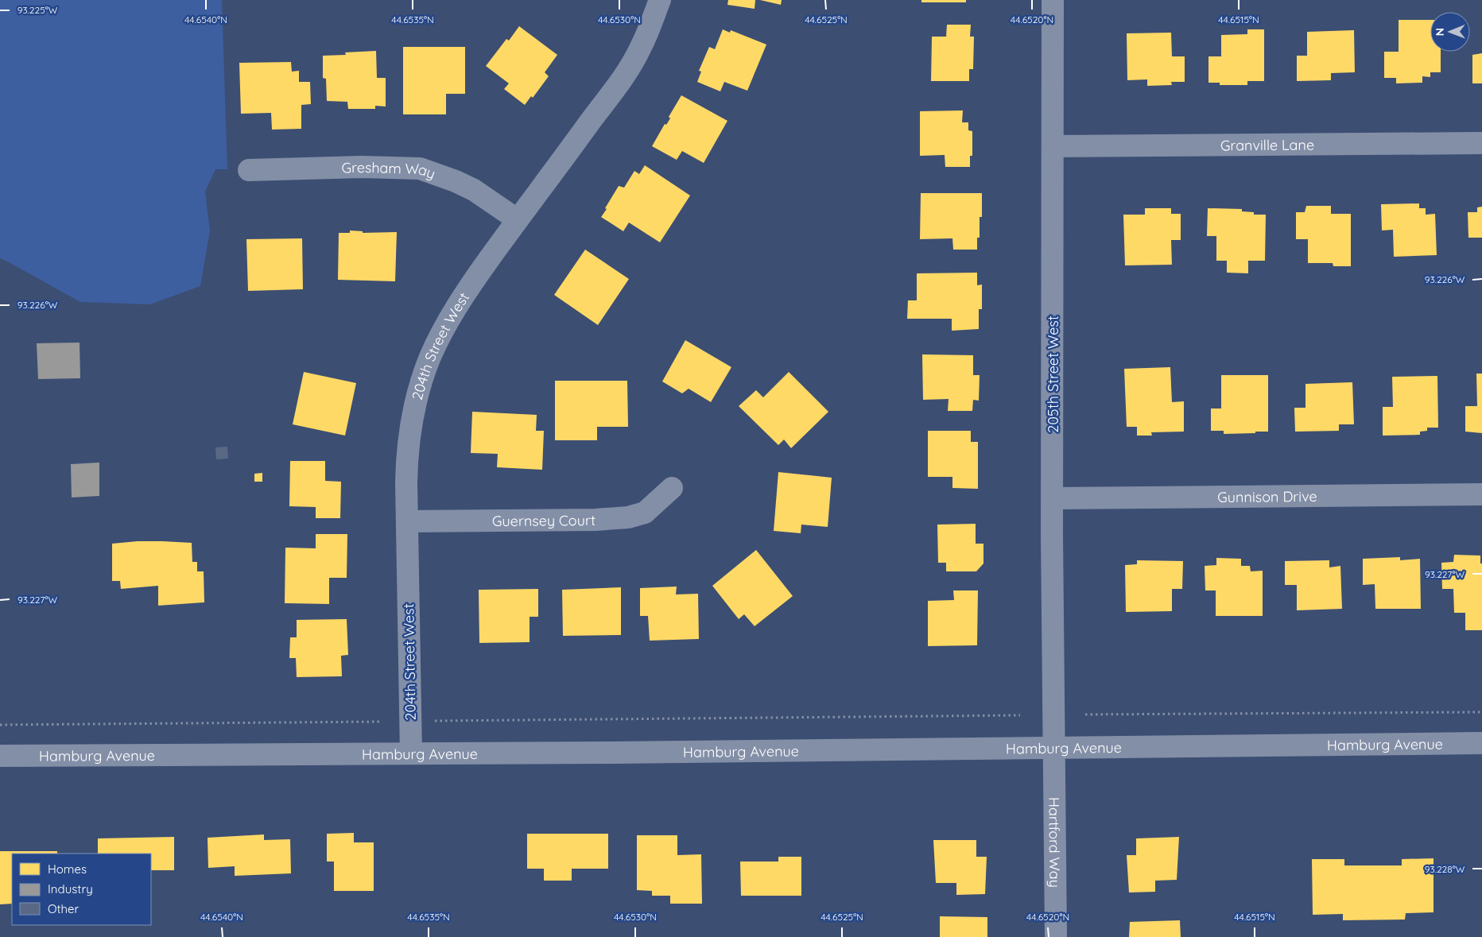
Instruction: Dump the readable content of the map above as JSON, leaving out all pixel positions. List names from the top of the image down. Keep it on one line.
{"streets":{"street":["Granville Lane","Gresham Way","204th Street West","205th Street West","Gunnison Drive","Guernsey Court","Hamburg Avenue","Hartford Way"]},"crossings":[["Granville Lane","205th Street West"],["Gresham Way","204th Street West"],["204th Street West","Guernsey Court"],["204th Street West","Hamburg Avenue"],["205th Street West","Gunnison Drive"],["205th Street West","Hamburg Avenue"],["205th Street West","Hartford Way"],["Hamburg Avenue","Hartford Way"]],"legend":["Homes","Industry","Other"],"north":"left","coordinates":["93.225°W","44.6540°N","44.6535°N","44.6530°N","44.6525°N","44.6520°N","44.6515°N","93.226°W","93.227°W","93.228°W"]}
